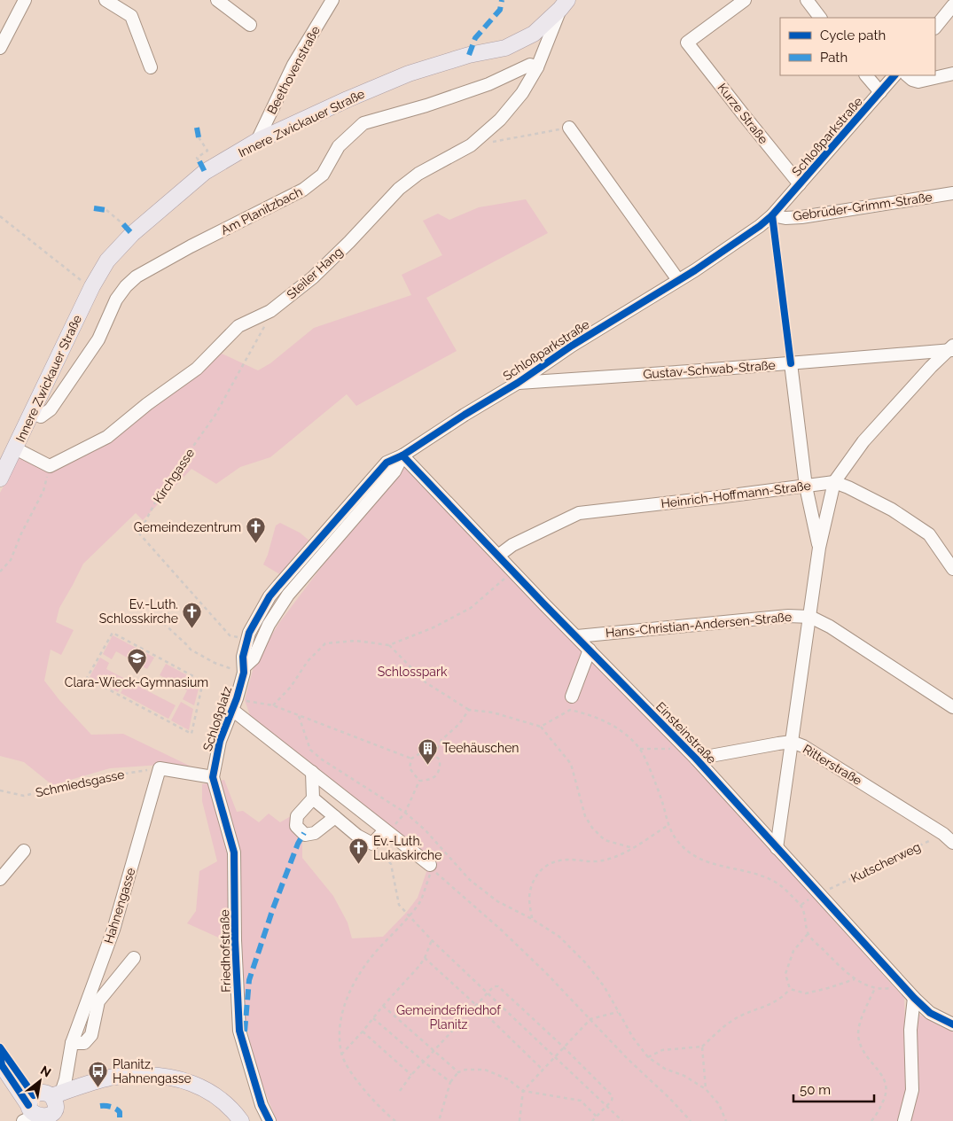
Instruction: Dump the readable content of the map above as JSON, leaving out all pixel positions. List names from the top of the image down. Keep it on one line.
{"streets":{"main road":["Innere Zwickauer Straße"],"street":["Beethovenstraße","Kurze Straße","Schloßparkstraße","Gebrüder-Grimm-Straße","Am Planitzbach","Steiler Hang","Gustav-Schwab-Straße","Heinrich-Hoffmann-Straße","Hans-Christian-Andersen-Straße","Schloßplatz","Einsteinstraße","Ritterstraße","Hahnengasse","Friedhofstraße"],"path":["Kirchgasse","Schmiedsgasse","Kutscherweg"]},"crossings":[["Beethovenstraße","Innere Zwickauer Straße"],["Kurze Straße","Schloßparkstraße"],["Innere Zwickauer Straße","Am Planitzbach"],["Innere Zwickauer Straße","Steiler Hang"],["Schloßparkstraße","Gebrüder-Grimm-Straße"],["Schloßparkstraße","Gustav-Schwab-Straße"],["Schloßparkstraße","Kirchgasse"],["Schloßparkstraße","Schloßplatz"],["Schloßparkstraße","Einsteinstraße"],["Am Planitzbach","Steiler Hang"],["Steiler Hang","Kirchgasse"],["Heinrich-Hoffmann-Straße","Einsteinstraße"],["Hans-Christian-Andersen-Straße","Einsteinstraße"],["Schloßplatz","Friedhofstraße"],["Einsteinstraße","Ritterstraße"],["Einsteinstraße","Kutscherweg"],["Ritterstraße","Kutscherweg"],["Schmiedsgasse","Hahnengasse"]],"parks":["Schlosspark","Gemeindefriedhof Planitz"],"places":{"church":["Gemeindezentrum","Ev.-Luth. Schlosskirche","Ev.-Luth. Lukaskirche"],"school or university":["Clara-Wieck-Gymnasium"],"building":["Teehäuschen"],"bus stop":["Planitz, Hahnengasse"]},"legend":["Cycle path","Path"],"scale_bar":"50 m","north":"top right"}
